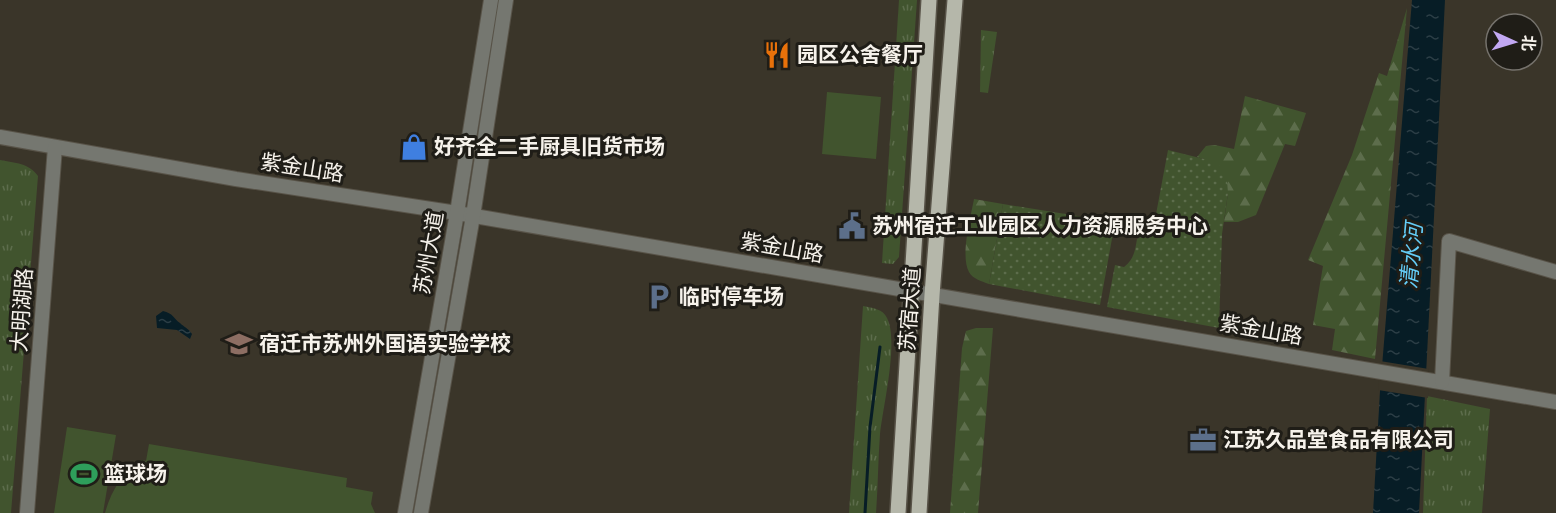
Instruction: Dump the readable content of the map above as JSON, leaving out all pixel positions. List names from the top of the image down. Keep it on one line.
{"streets":{"main road":["苏宿大道"],"street":["紫金山路","苏州大道","大明湖路"]},"crossings":[["紫金山路","苏州大道"],["紫金山路","苏宿大道"],["紫金山路","大明湖路"]],"water":["清水河"],"places":{"restaurant":["园区公舍餐厅"],"shop":["好齐全二手厨具旧货市场"],"public building":["苏州宿迁工业园区人力资源服务中心"],"parking":["临时停车场"],"school or university":["宿迁市苏州外国语实验学校"],"office":["江苏久品堂食品有限公司"],"sports":["篮球场"]},"north":"right"}
